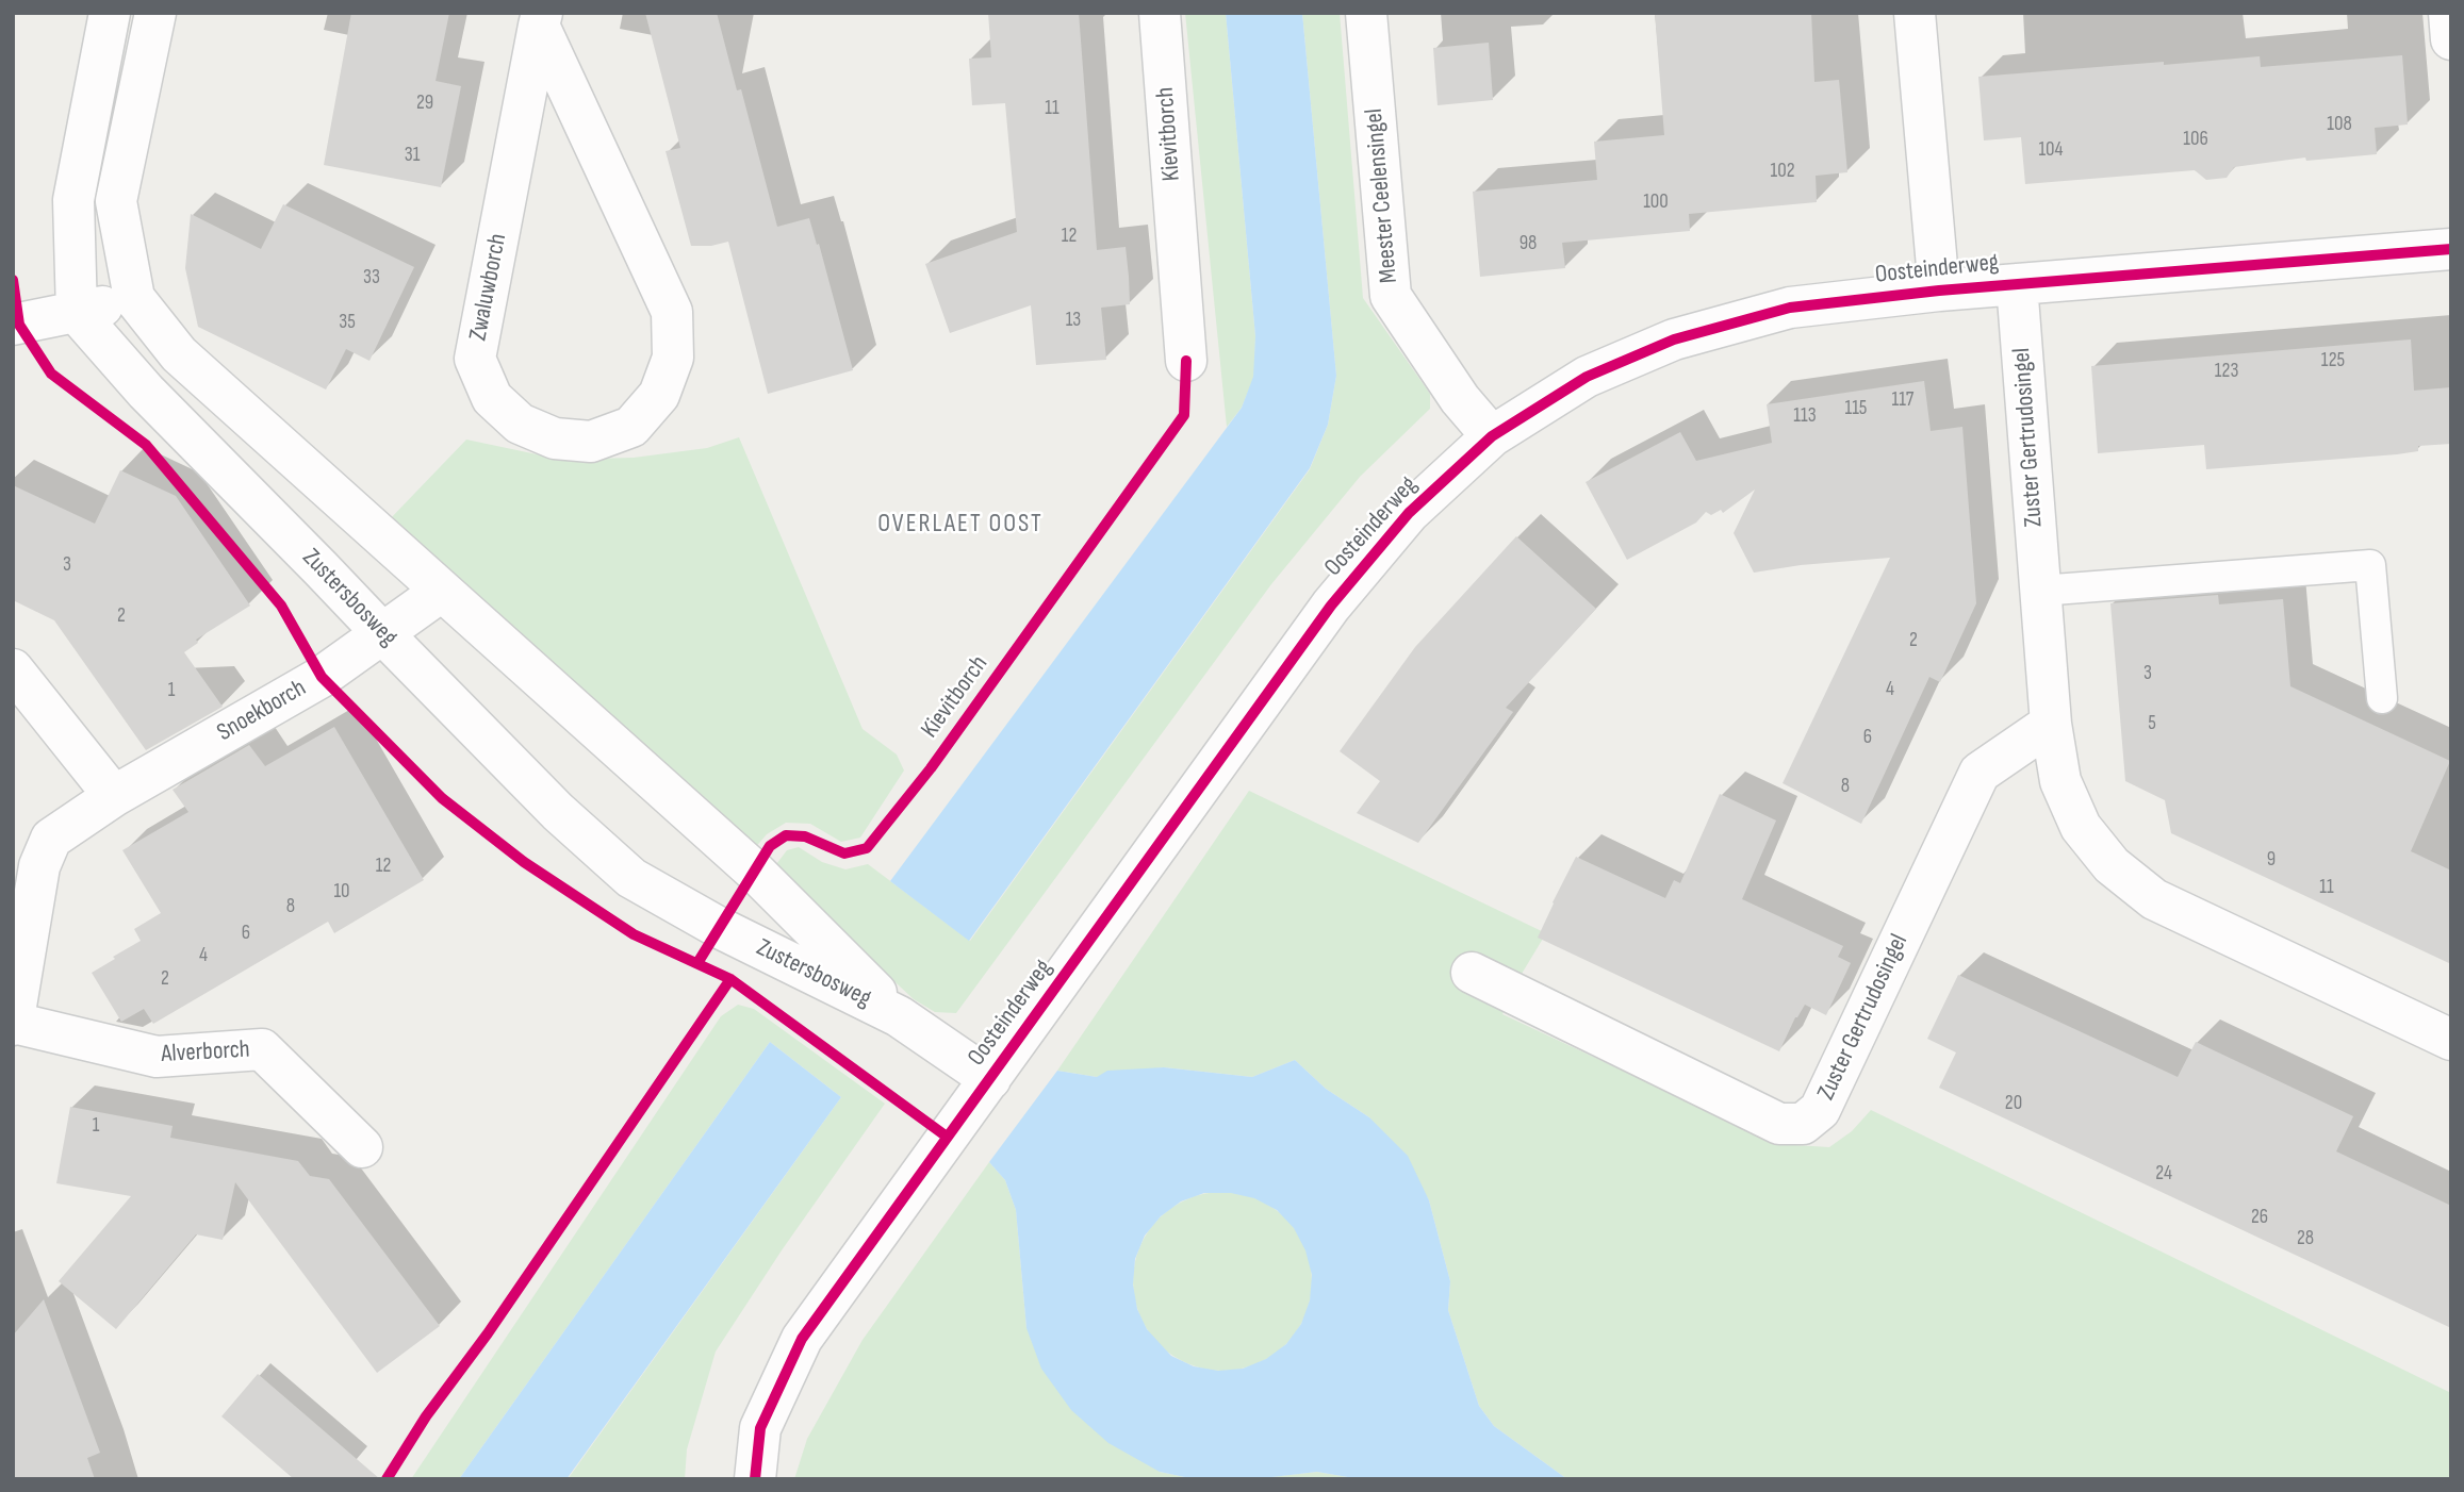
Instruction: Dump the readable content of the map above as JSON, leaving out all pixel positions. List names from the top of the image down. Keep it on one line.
{"streets":{"street":["Kievitborch","Meester Ceelensingel","Oosteinderweg","Zwaluwborch","Zuster Gertrudosingel","Zustersbosweg","Snoekborch","Alverborch"]},"crossings":[["Meester Ceelensingel","Oosteinderweg"],["Oosteinderweg","Zuster Gertrudosingel"],["Oosteinderweg","Zustersbosweg"],["Zustersbosweg","Snoekborch"],["Snoekborch","Alverborch"]],"districts":["OVERLAET OOST"],"house_numbers":["29","11","108","106","104","31","102","100","12","98","33","13","35","125","123","117","115","113","3","2","2","3","4","1","5","6","8","9","12","11","10","8","6","4","2","20","1","24","26","28"]}
